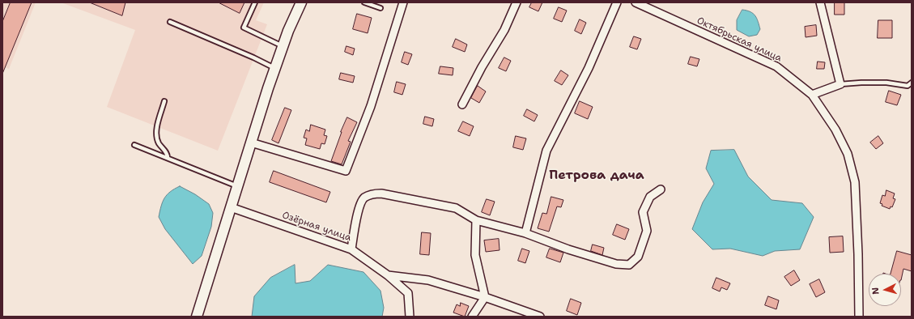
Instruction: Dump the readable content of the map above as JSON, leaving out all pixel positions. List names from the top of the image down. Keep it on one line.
{"streets":{"street":["Октябрьская улица","Озёрная улица"]},"districts":["Петрова дача"],"north":"left"}
